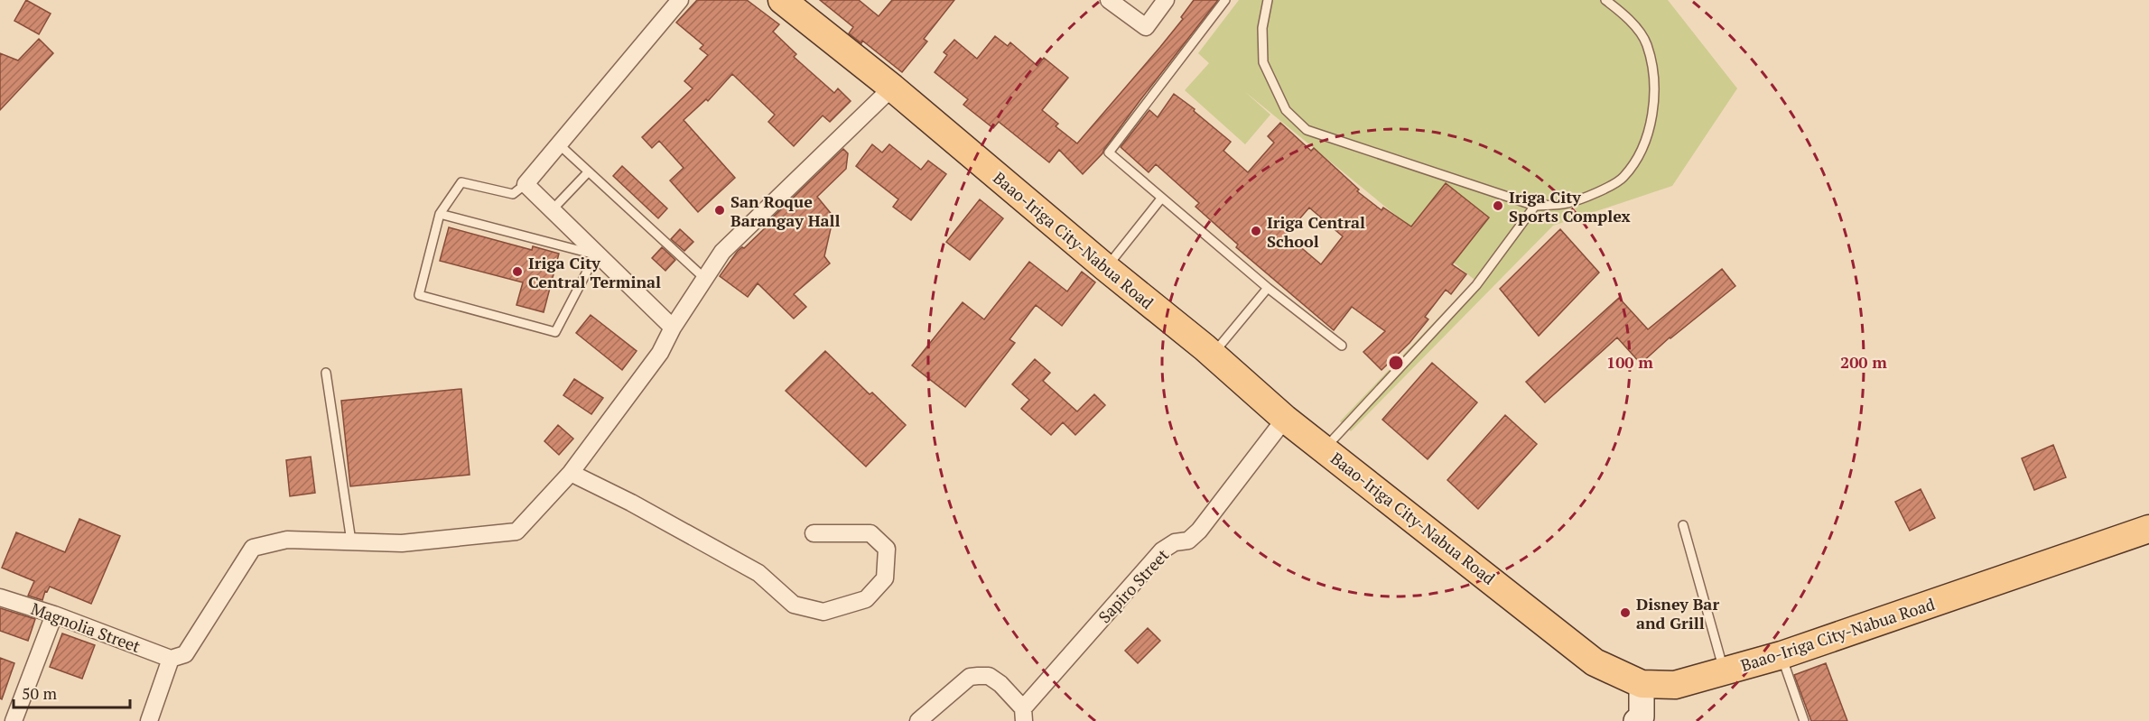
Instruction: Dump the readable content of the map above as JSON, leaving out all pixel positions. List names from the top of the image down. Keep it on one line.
{"streets":{"main road":["Baao-Iriga City-Nabua Road"],"street":["Sapiro Street","Magnolia Street"]},"crossings":[["Baao-Iriga City-Nabua Road","Sapiro Street"]],"places":["Iriga City Sports Complex","San Roque Barangay Hall","Iriga Central School","Iriga City Central Terminal","Disney Bar and Grill"],"scale_bar":"50 m","rings":["100 m","200 m"]}
